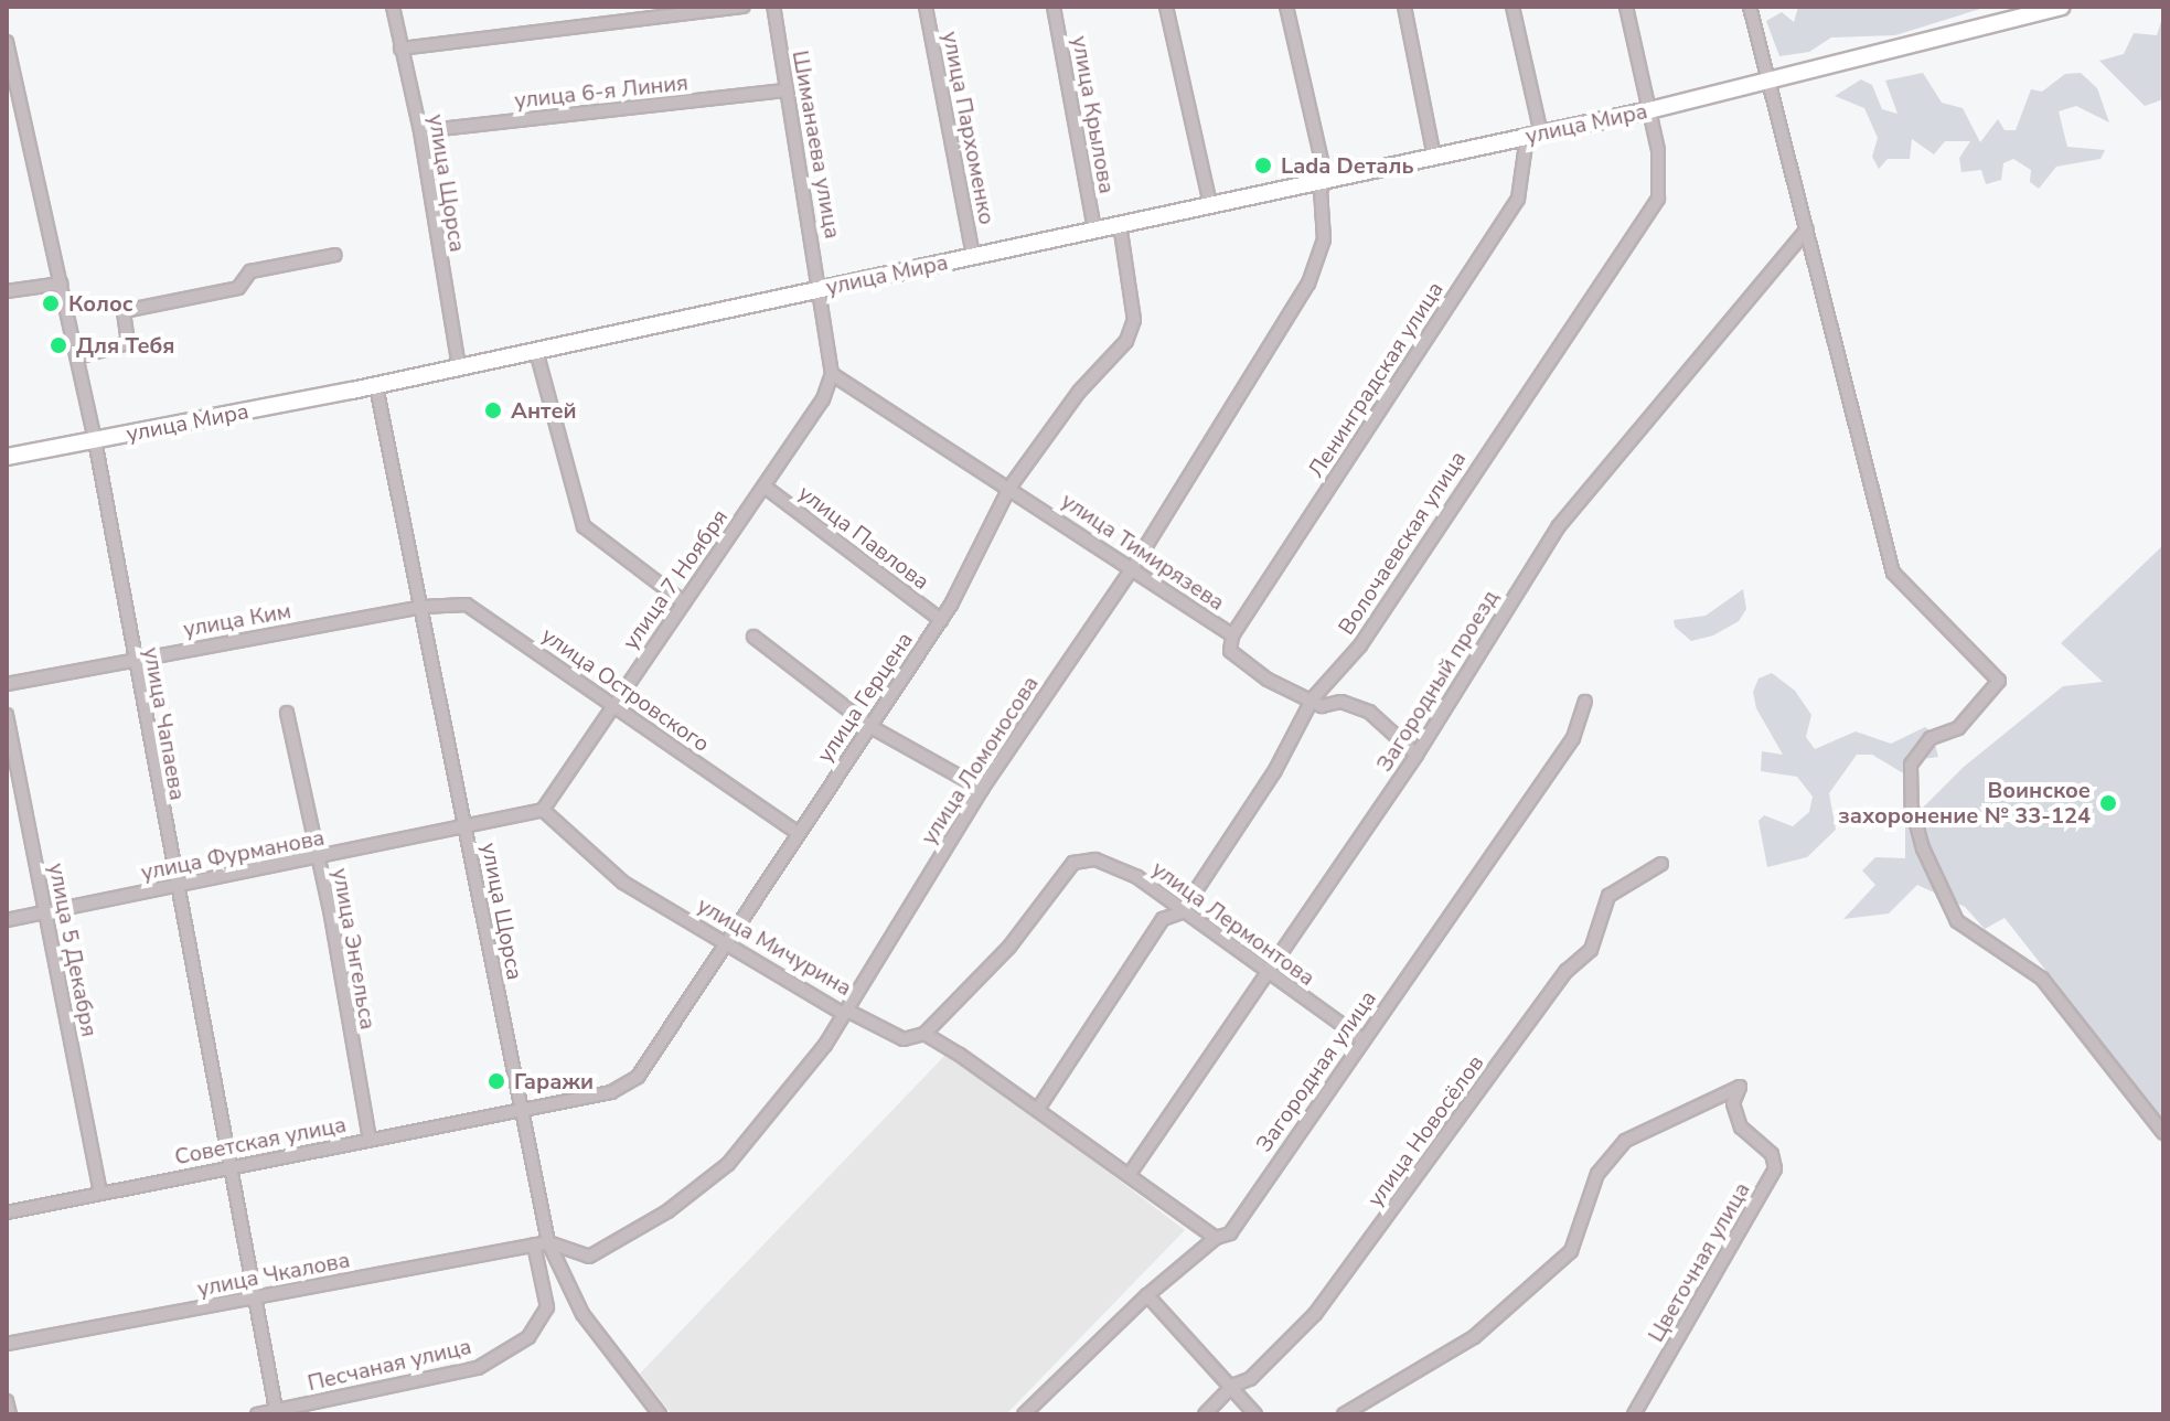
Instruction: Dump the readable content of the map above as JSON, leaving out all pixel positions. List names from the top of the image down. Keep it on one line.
{"streets":{"main road":["улица Мира"],"street":["улица 6-я Линия","улица Крылова","улица Пархоменко","Шиманаева улица","улица Щорса","Ленинградская улица","улица Павлова","Волочаевская улица","улица Тимирязева","улица 7 Ноября","улица Ким","Загородный проезд","улица Островского","улица Герцена","улица Чапаева","улица Ломоносова","улица Фурманова","улица Лермонтова","улица Мичурина","улица Энгельса","улица 5 Декабря","Загородная улица","улица Новосёлов","Советская улица","Цветочная улица","улица Чкалова","Песчаная улица"]},"crossings":[["улица 6-я Линия","Шиманаева улица"],["улица 6-я Линия","улица Щорса"],["улица Крылова","улица Мира"],["улица Мира","улица Пархоменко"],["улица Мира","Шиманаева улица"],["улица Мира","улица Щорса"],["улица Мира","Ленинградская улица"],["улица Мира","Волочаевская улица"],["улица Мира","улица Герцена"],["улица Мира","улица Чапаева"],["улица Мира","улица Ломоносова"],["улица Щорса","улица Ким"],["улица Щорса","улица Островского"],["улица Щорса","улица Герцена"],["улица Щорса","улица Ломоносова"],["улица Щорса","улица Фурманова"],["улица Щорса","Советская улица"],["улица Щорса","улица Чкалова"],["Ленинградская улица","улица Тимирязева"],["улица Павлова","улица 7 Ноября"],["улица Павлова","улица Герцена"],["Волочаевская улица","улица Тимирязева"],["Волочаевская улица","улица Лермонтова"],["Волочаевская улица","улица Мичурина"],["улица Тимирязева","улица 7 Ноября"],["улица Тимирязева","Загородный проезд"],["улица Тимирязева","улица Герцена"],["улица Тимирязева","улица Ломоносова"],["улица 7 Ноября","улица Островского"],["улица 7 Ноября","улица Мичурина"],["улица Ким","улица Островского"],["улица Ким","улица Чапаева"],["Загородный проезд","улица Лермонтова"],["Загородный проезд","улица Мичурина"],["улица Островского","улица Герцена"],["улица Герцена","улица Мичурина"],["улица Герцена","Советская улица"],["улица Чапаева","улица Фурманова"],["улица Чапаева","Советская улица"],["улица Чапаева","улица Чкалова"],["улица Чапаева","Песчаная улица"],["улица Ломоносова","улица Мичурина"],["улица Ломоносова","улица Чкалова"],["улица Фурманова","улица Энгельса"],["улица Фурманова","улица 5 Декабря"],["улица Лермонтова","улица Мичурина"],["улица Лермонтова","Загородная улица"],["улица Мичурина","Загородная улица"],["улица Энгельса","Советская улица"],["улица 5 Декабря","Советская улица"],["улица Чкалова","Песчаная улица"]],"places":["Lada Dеталь","Колос","Для Тебя","Антей","Воинское захоронение № 33-124","Гаражи"]}
